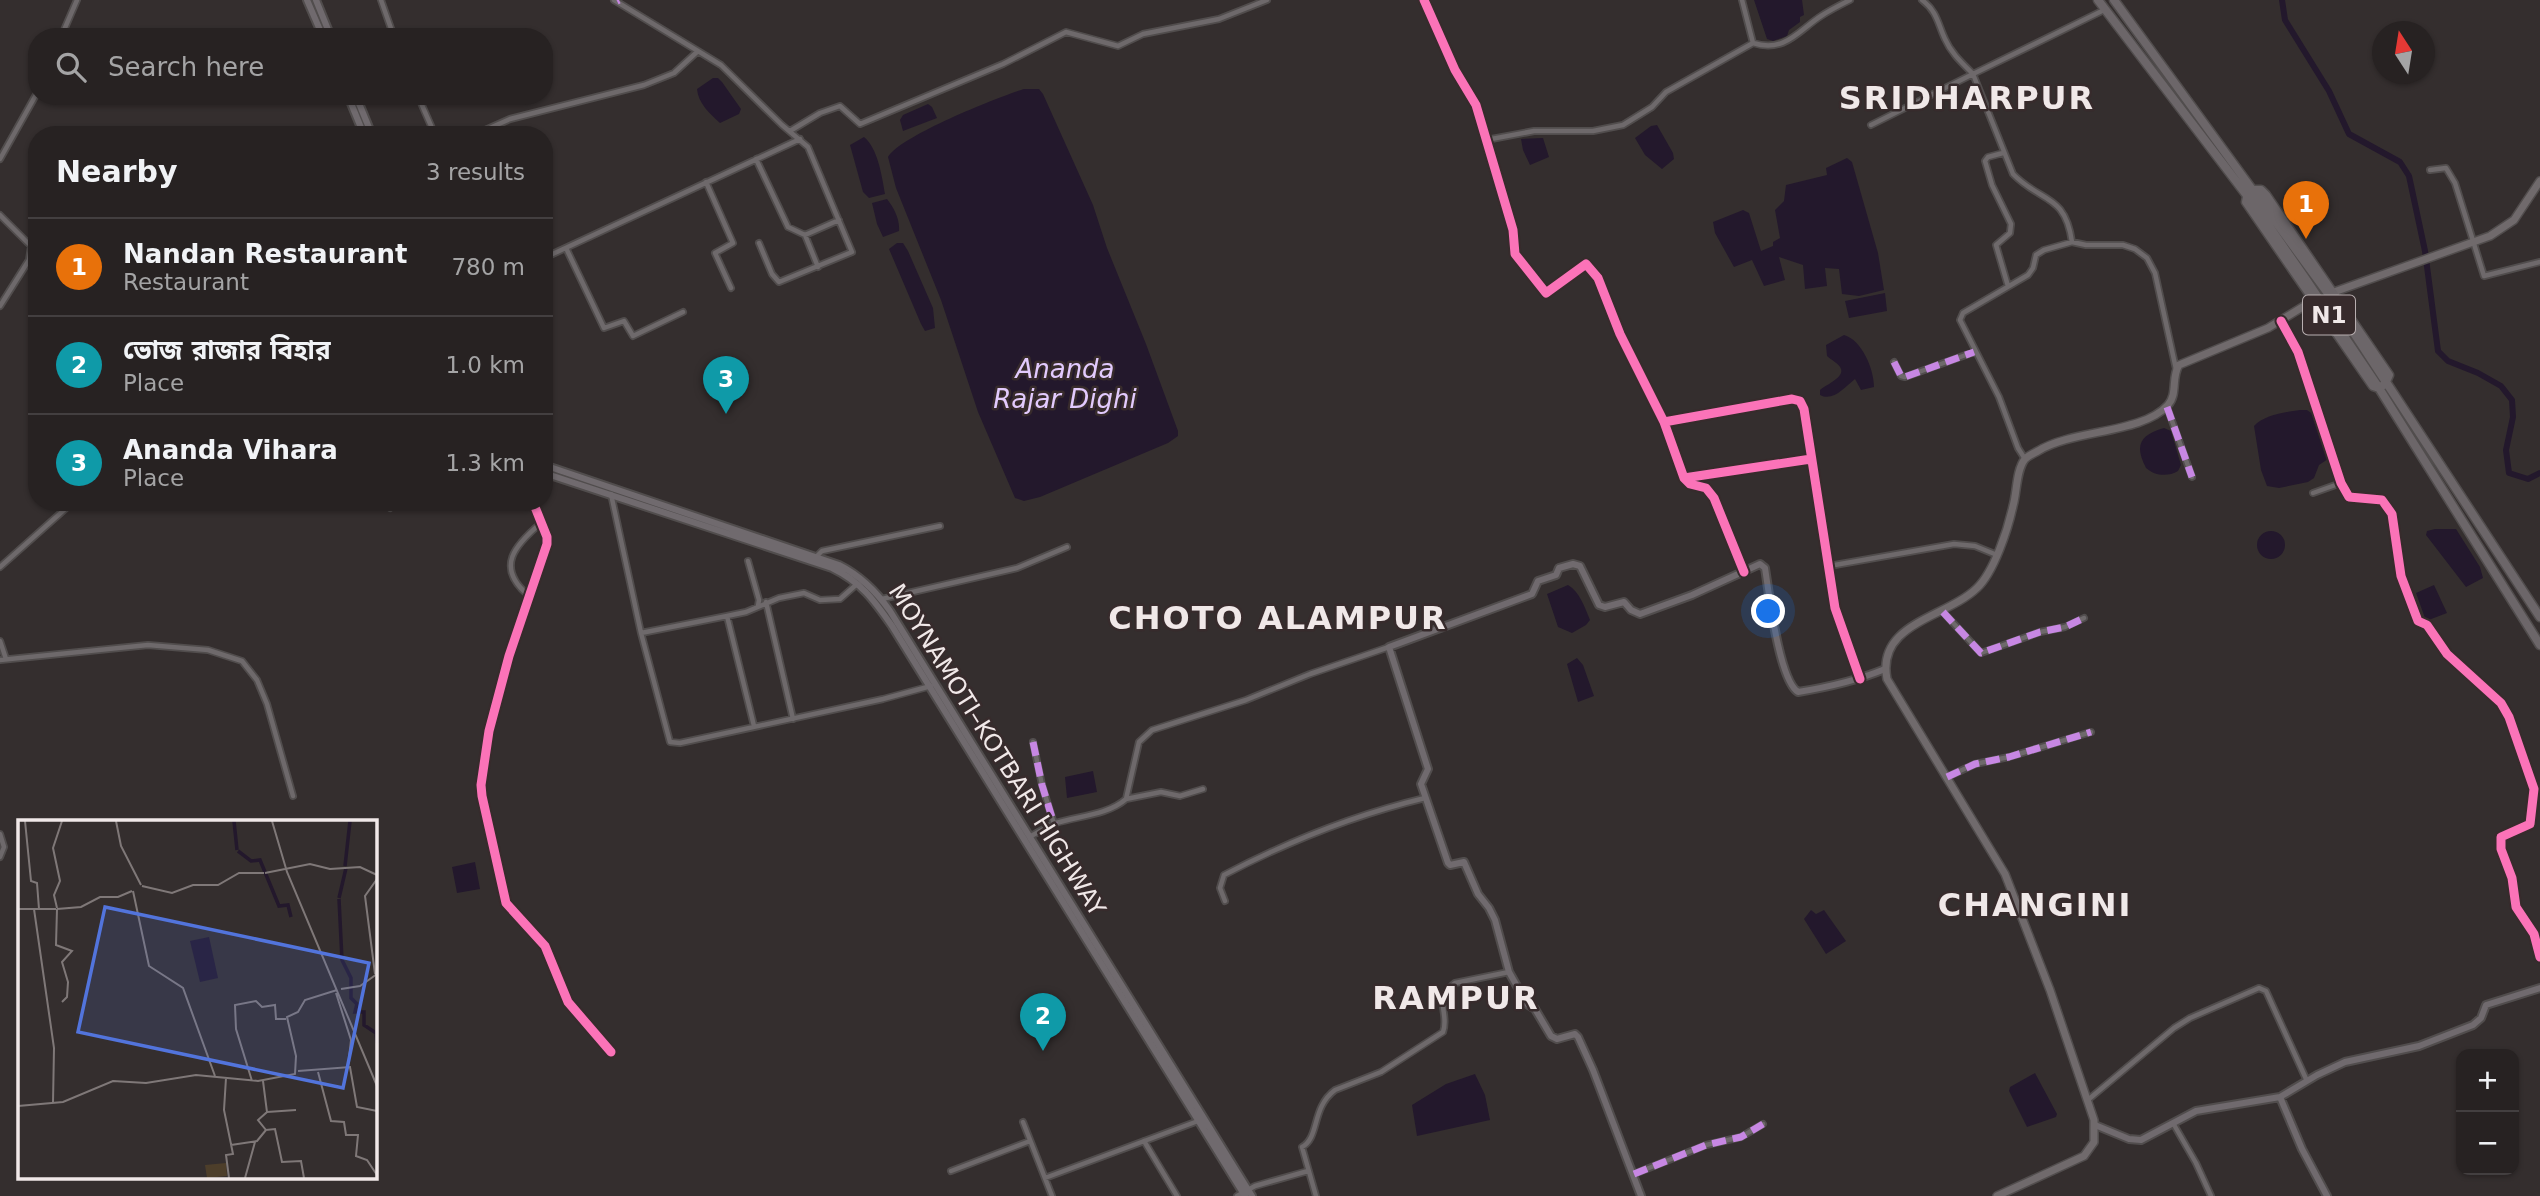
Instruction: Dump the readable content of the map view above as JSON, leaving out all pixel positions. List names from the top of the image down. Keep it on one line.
{"streets":{"highway":["N1"],"main road":["MOYNAMOTI–KOTBARI HIGHWAY"]},"districts":["SRIDHARPUR","CHOTO ALAMPUR","CHANGINI","RAMPUR"],"water":["Ananda Rajar Dighi"],"north":"top","page":{"search":"Search here","heading":["Nearby","3 results"],"pins":["1","3","2"],"list":[{"mark":"1","name":"Nandan Restaurant","note":"Restaurant","value":"780 m"},{"mark":"2","name":"ভোজ রাজার বিহার","note":"Place","value":"1.0 km"},{"mark":"3","name":"Ananda Vihara","note":"Place","value":"1.3 km"}],"map_buttons":["+","−"]}}
